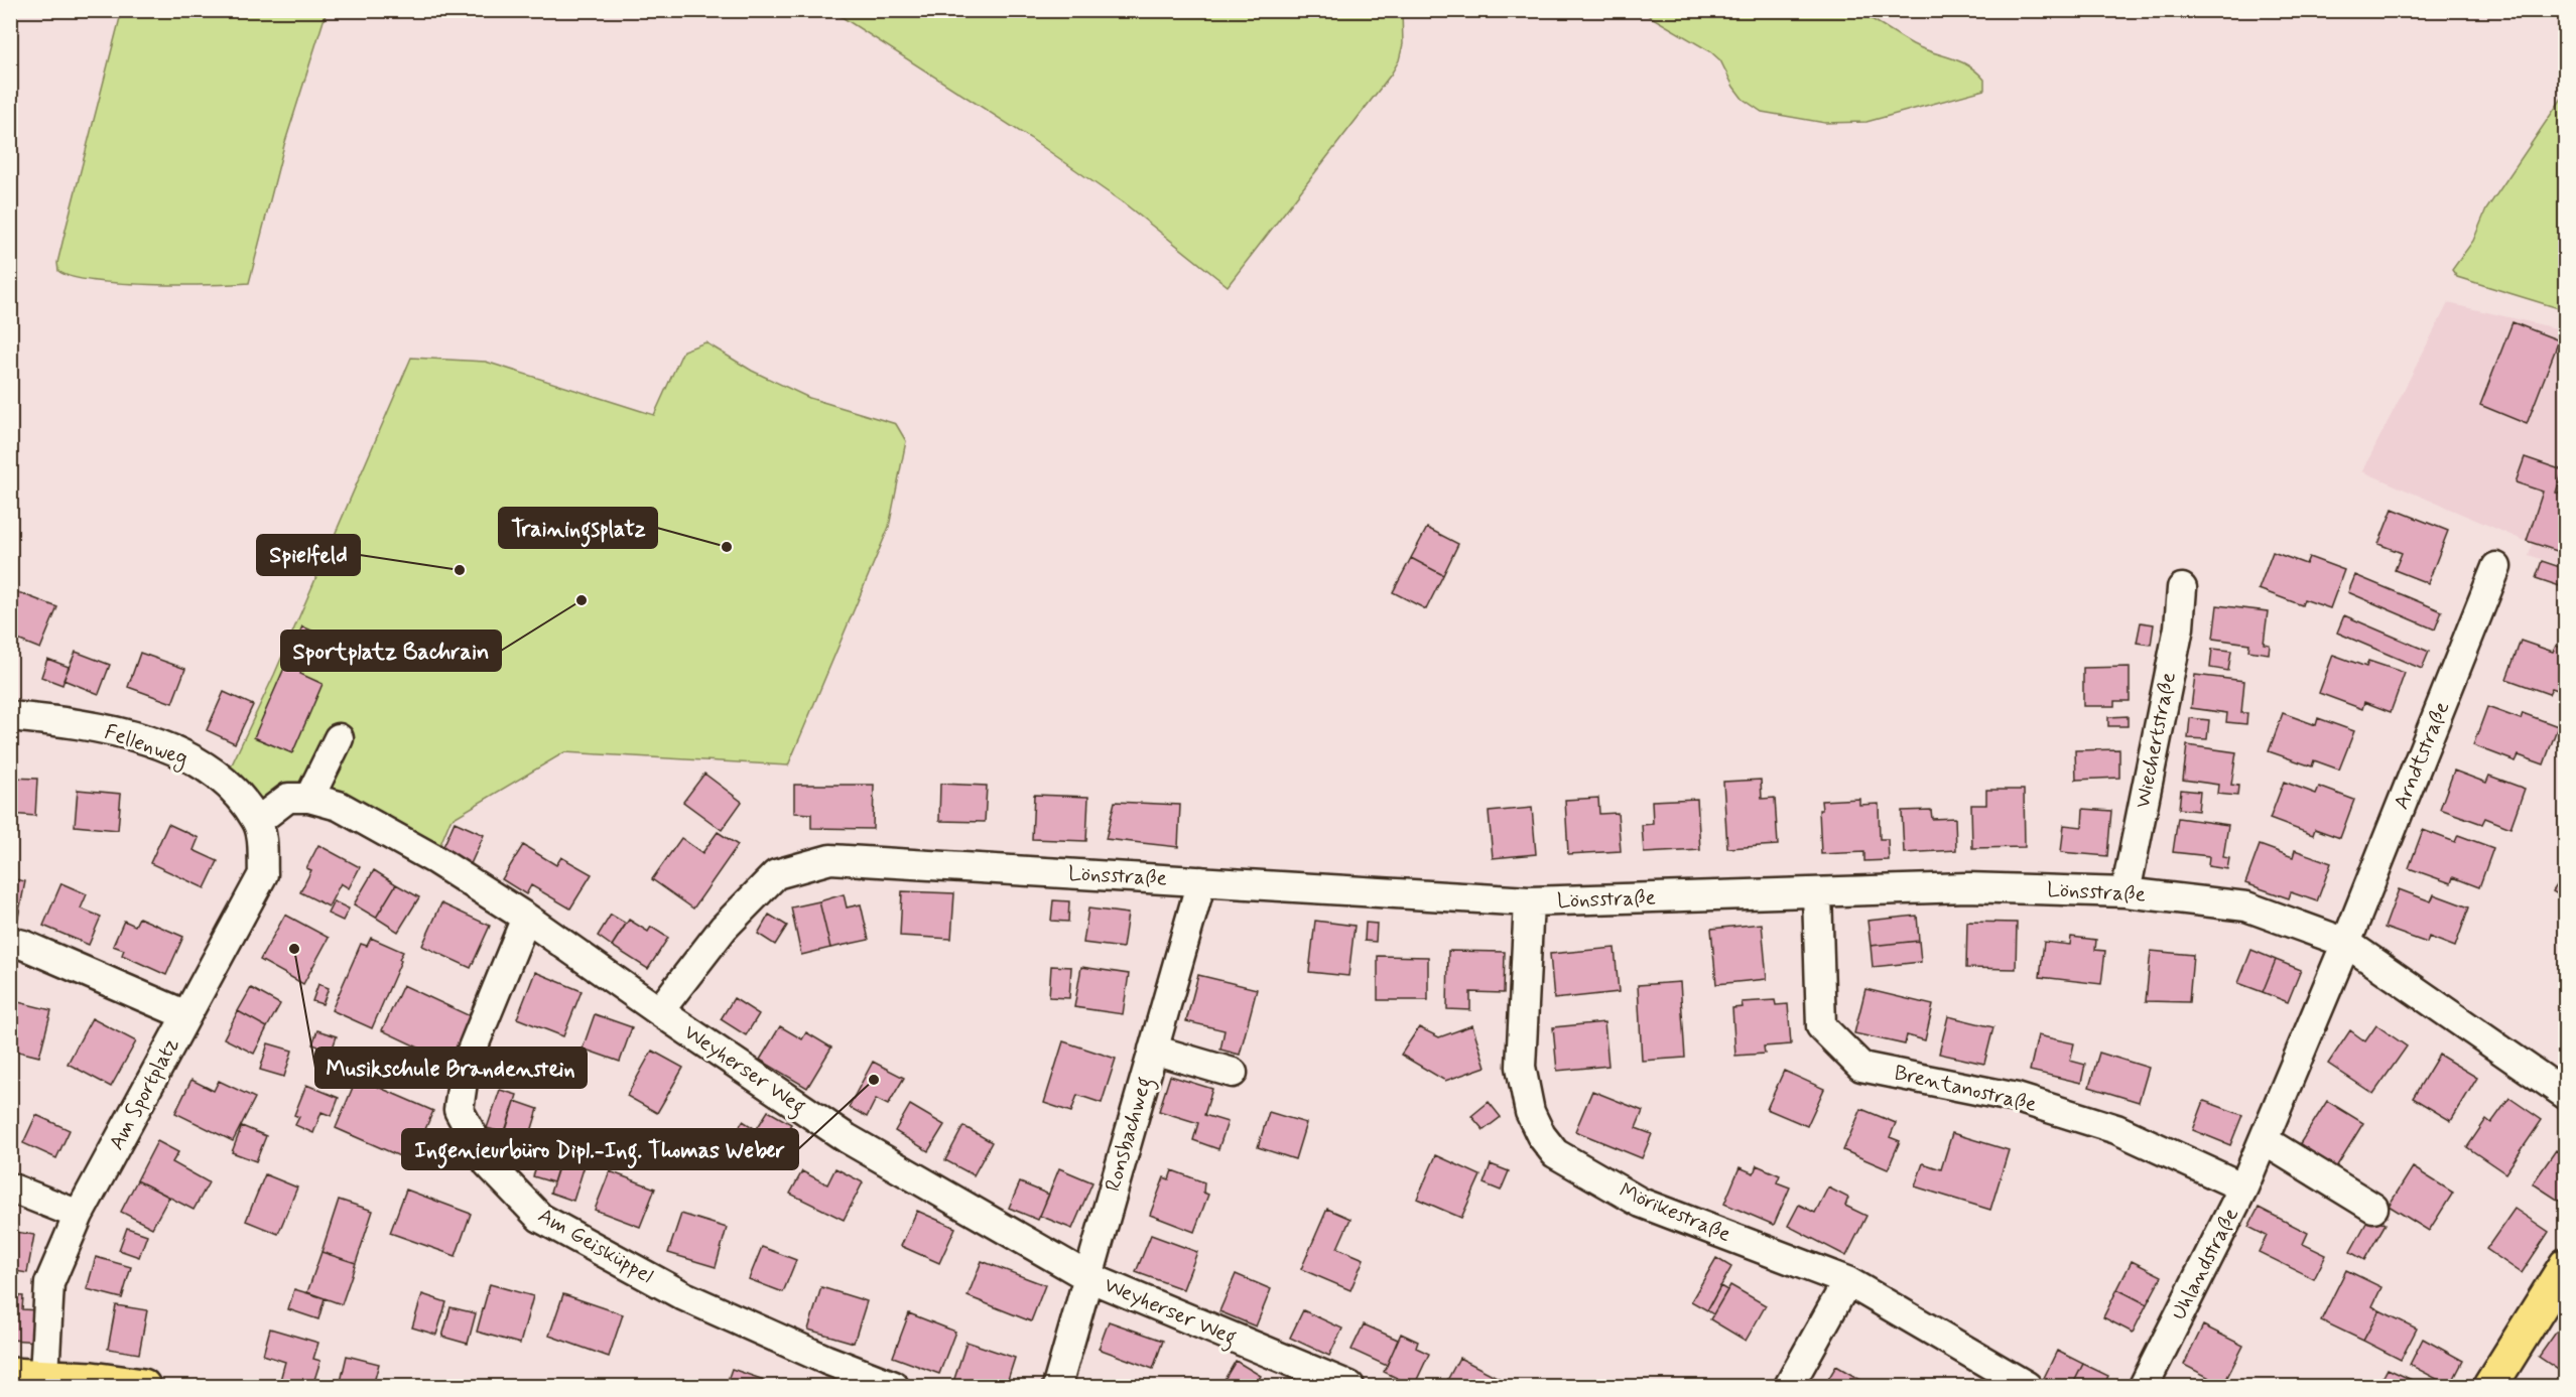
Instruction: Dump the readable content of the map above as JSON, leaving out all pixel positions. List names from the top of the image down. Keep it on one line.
{"streets":{"street":["Wiechertstraße","Fellenweg","Arndtstraße","Lönsstraße","Weyherser Weg","Brentanostraße","Am Sportplatz","Ronsbachweg","Mörikestraße","Am Geisküppel","Uhlandstraße"]},"crossings":[["Wiechertstraße","Lönsstraße"],["Fellenweg","Weyherser Weg"],["Fellenweg","Am Sportplatz"],["Arndtstraße","Lönsstraße"],["Arndtstraße","Uhlandstraße"],["Lönsstraße","Weyherser Weg"],["Lönsstraße","Brentanostraße"],["Lönsstraße","Ronsbachweg"],["Lönsstraße","Mörikestraße"],["Lönsstraße","Uhlandstraße"],["Weyherser Weg","Am Sportplatz"],["Weyherser Weg","Ronsbachweg"],["Weyherser Weg","Am Geisküppel"],["Brentanostraße","Uhlandstraße"]],"places":["Trainingsplatz","Spielfeld","Sportplatz Bachrain","Musikschule Brandenstein","Ingenieurbüro Dipl.-Ing. Thomas Weber"]}
